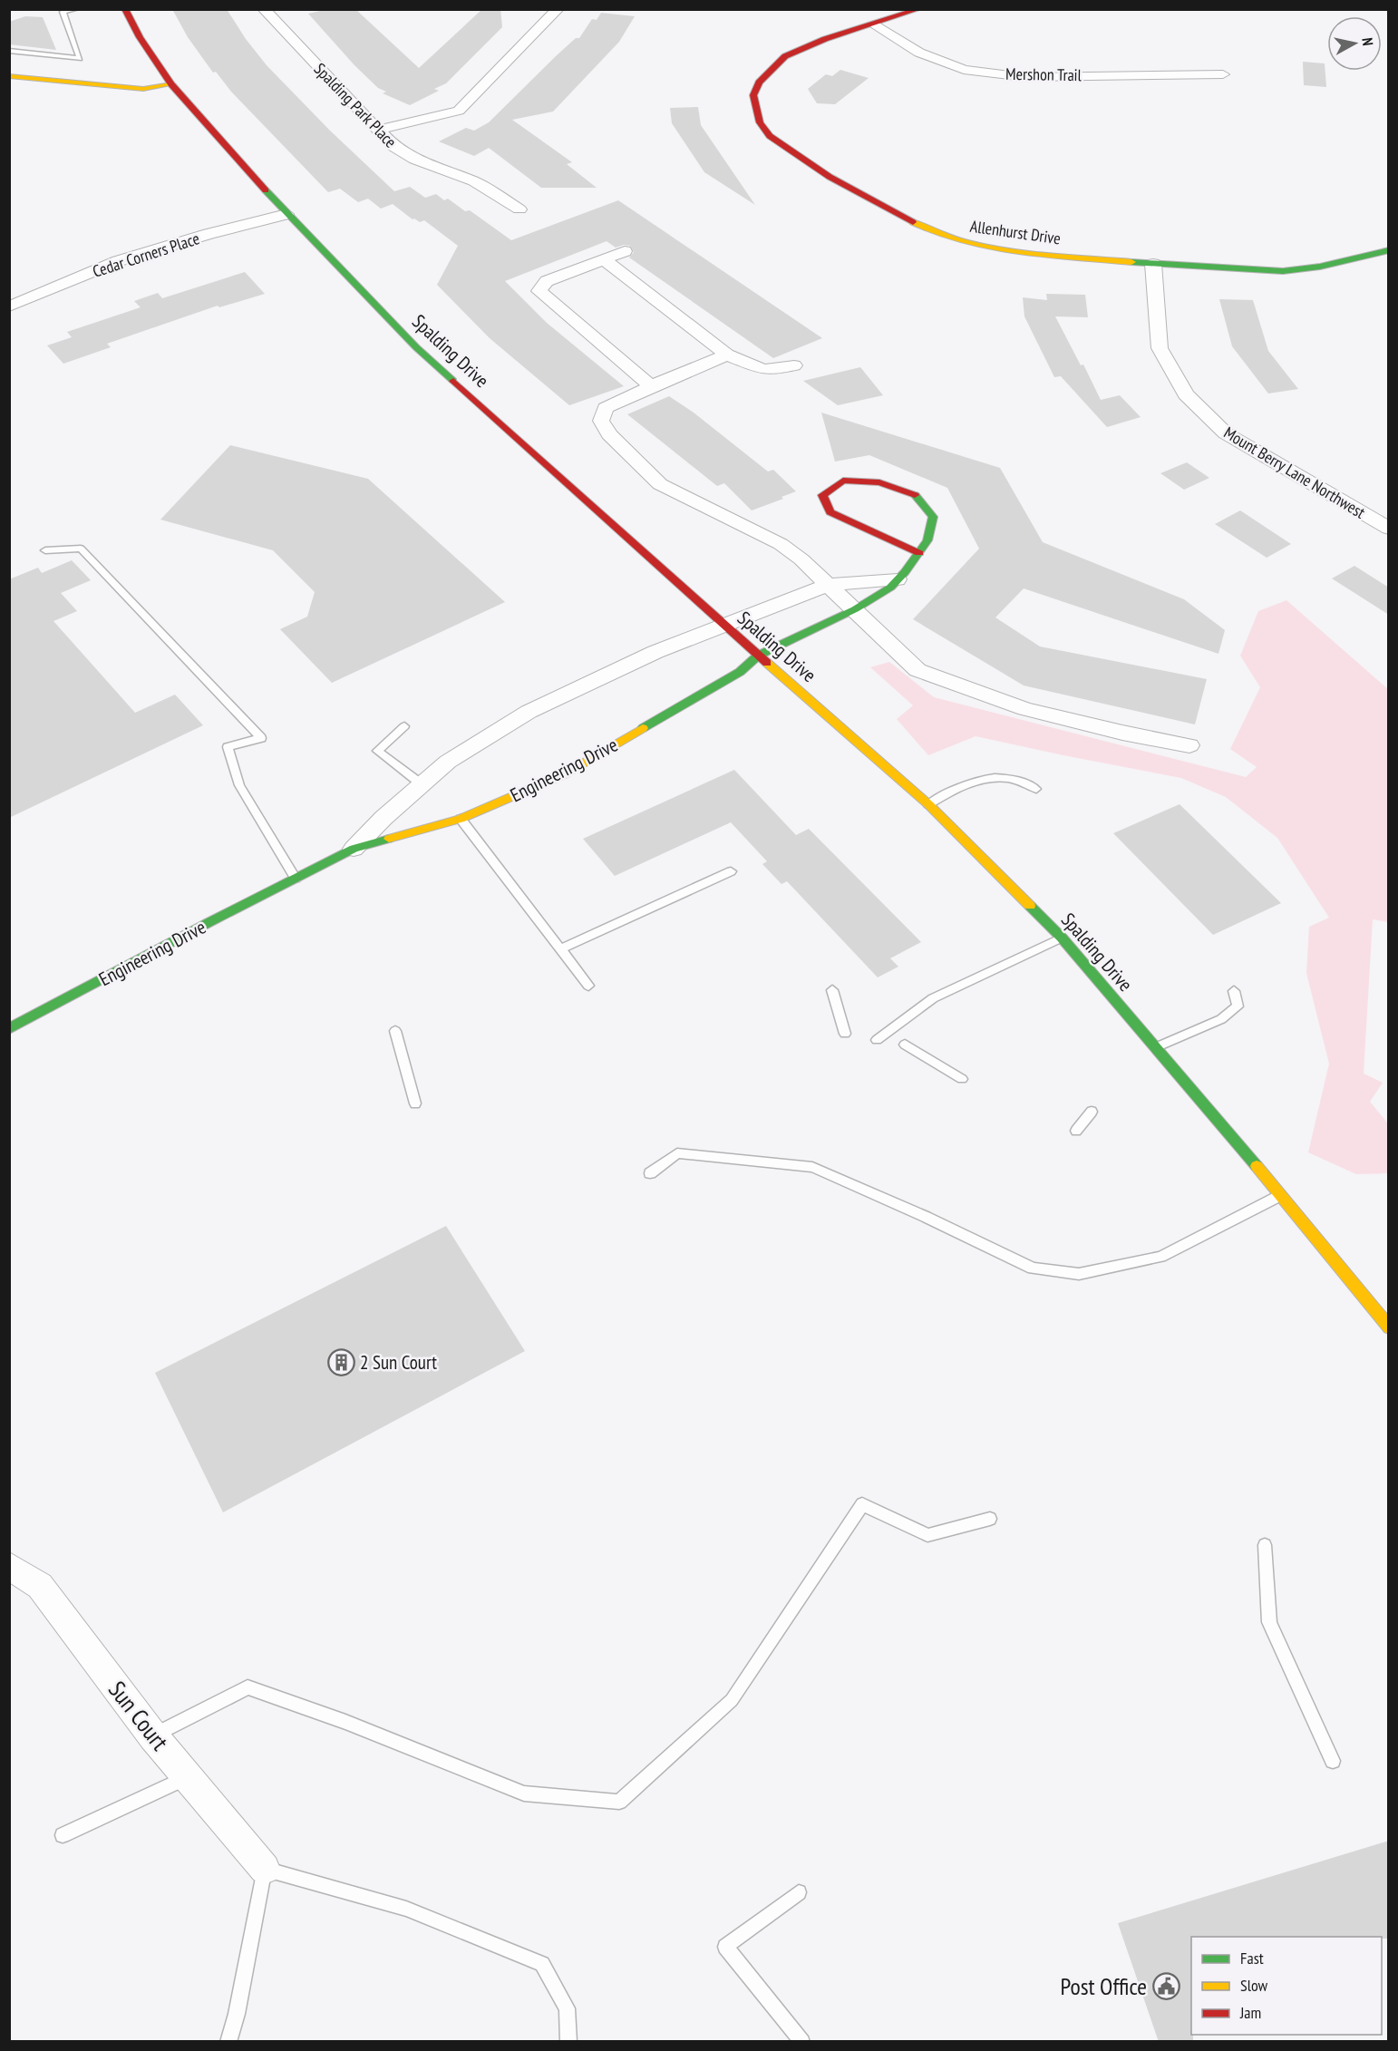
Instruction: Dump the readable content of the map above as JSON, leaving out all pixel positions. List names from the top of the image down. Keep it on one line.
{"streets":{"street":["Mershon Trail","Spalding Park Place","Allenhurst Drive","Cedar Corners Place","Spalding Drive","Mount Berry Lane Northwest","Engineering Drive","Sun Court"]},"crossings":[["Mershon Trail","Allenhurst Drive"],["Allenhurst Drive","Mount Berry Lane Northwest"],["Cedar Corners Place","Spalding Drive"],["Spalding Drive","Engineering Drive"]],"places":{"building":["2 Sun Court"],"public building":["Post Office"]},"legend":["Fast","Slow","Jam"],"north":"right"}
